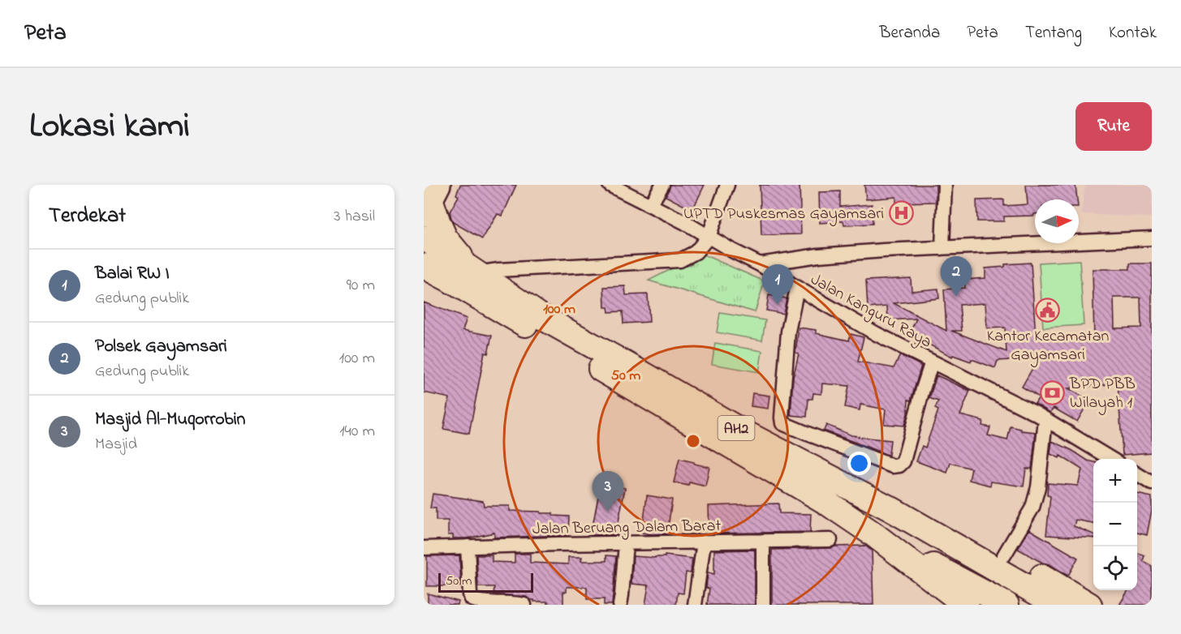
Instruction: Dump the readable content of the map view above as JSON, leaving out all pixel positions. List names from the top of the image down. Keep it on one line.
{"streets":{"highway":["AH2"],"street":["Jalan Kanguru Raya","Jalan Beruang Dalam Barat"]},"places":{"hospital":["UPTD Puskesmas Gayamsari"],"public building":["Kantor Kecamatan Gayamsari"],"bank":["BPD PBB Wilayah 1"]},"scale_bar":"50 m","north":"right","page":{"header":"Peta","nav":["Beranda","Peta","Tentang","Kontak"],"title":"Lokasi kami","buttons":"Rute","heading":["Terdekat","3 hasil"],"list":[{"mark":"1","name":"Balai RW I","note":"Gedung publik","value":"90 m"},{"mark":"2","name":"Polsek Gayamsari","note":"Gedung publik","value":"100 m"},{"mark":"3","name":"Masjid Al-Muqorrobin","note":"Masjid","value":"140 m"}],"pins":["2","1","3"],"map_buttons":["+","−"],"scale":"50 m"},"rings":["100 m","50 m"]}
